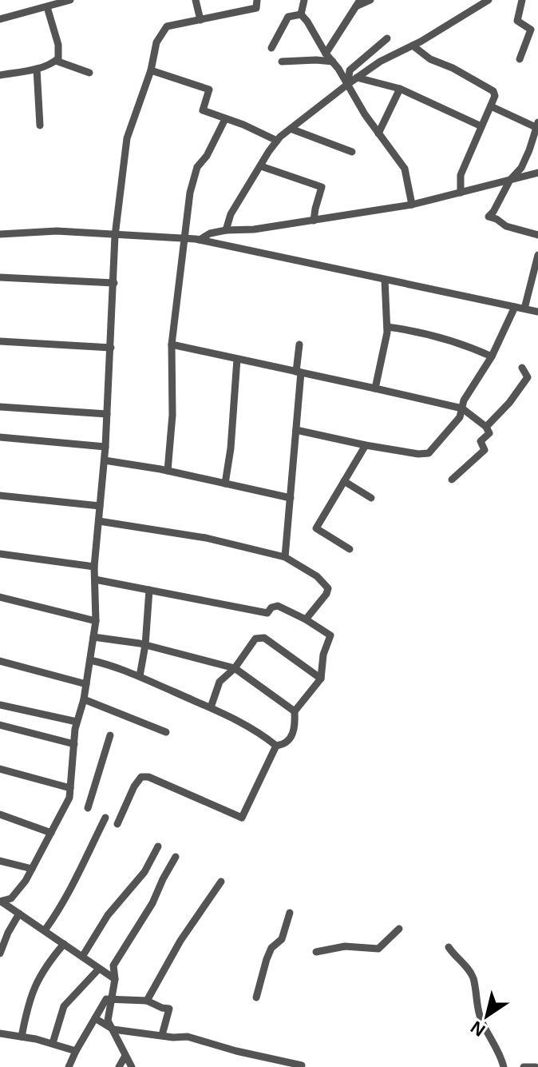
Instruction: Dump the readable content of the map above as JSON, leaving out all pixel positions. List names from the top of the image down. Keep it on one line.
{"north":"bottom left"}
